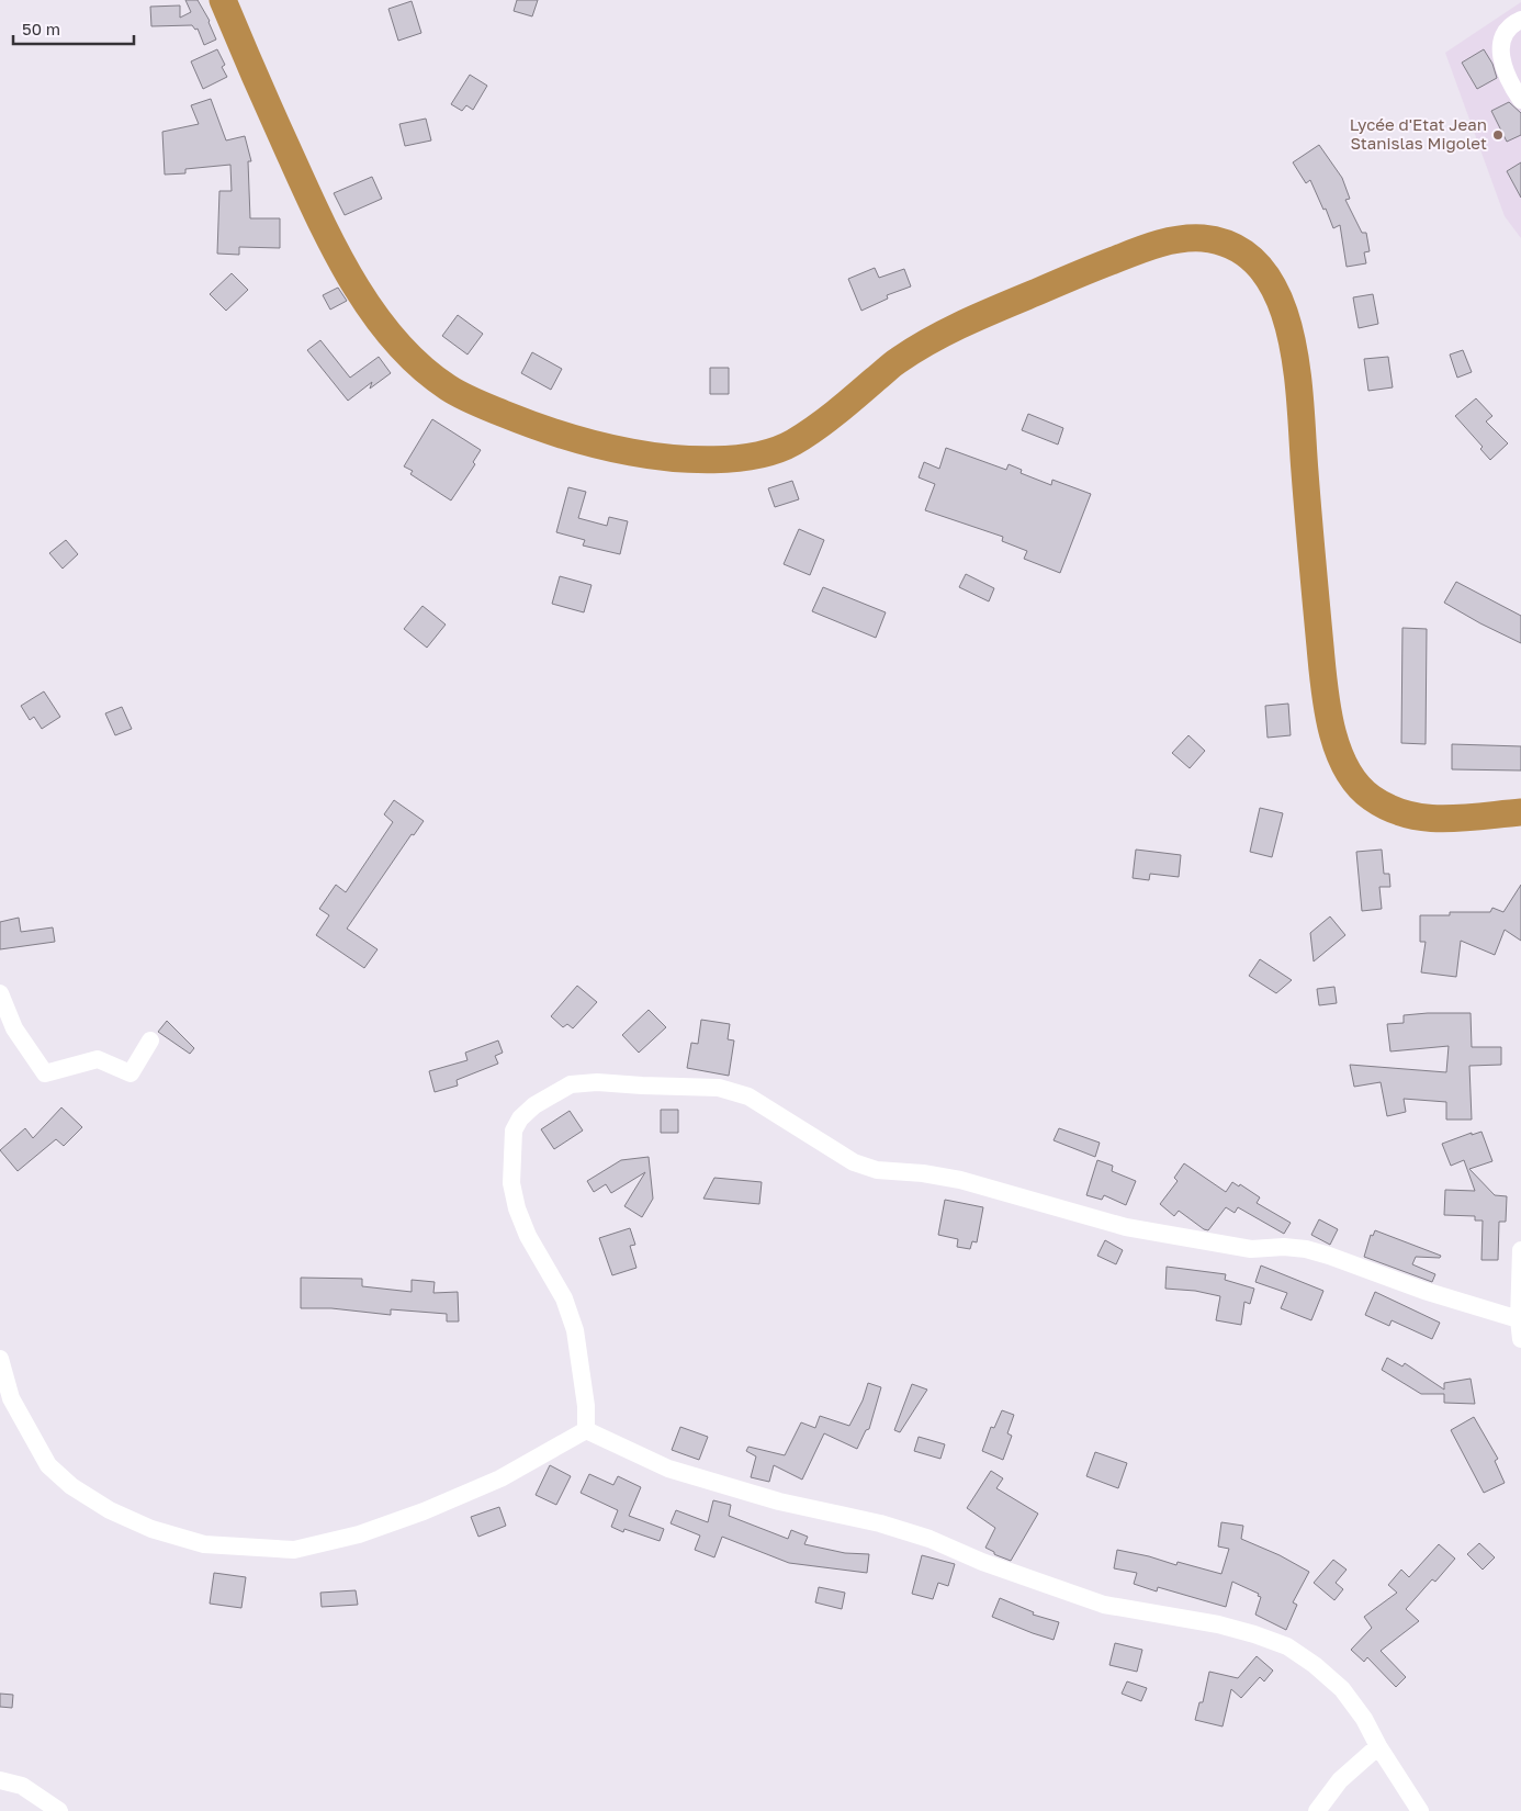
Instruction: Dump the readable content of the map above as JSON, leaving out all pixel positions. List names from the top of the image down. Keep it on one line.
{"places":["Lycée d'Etat Jean Stanislas Migolet"],"scale_bar":"50 m"}
